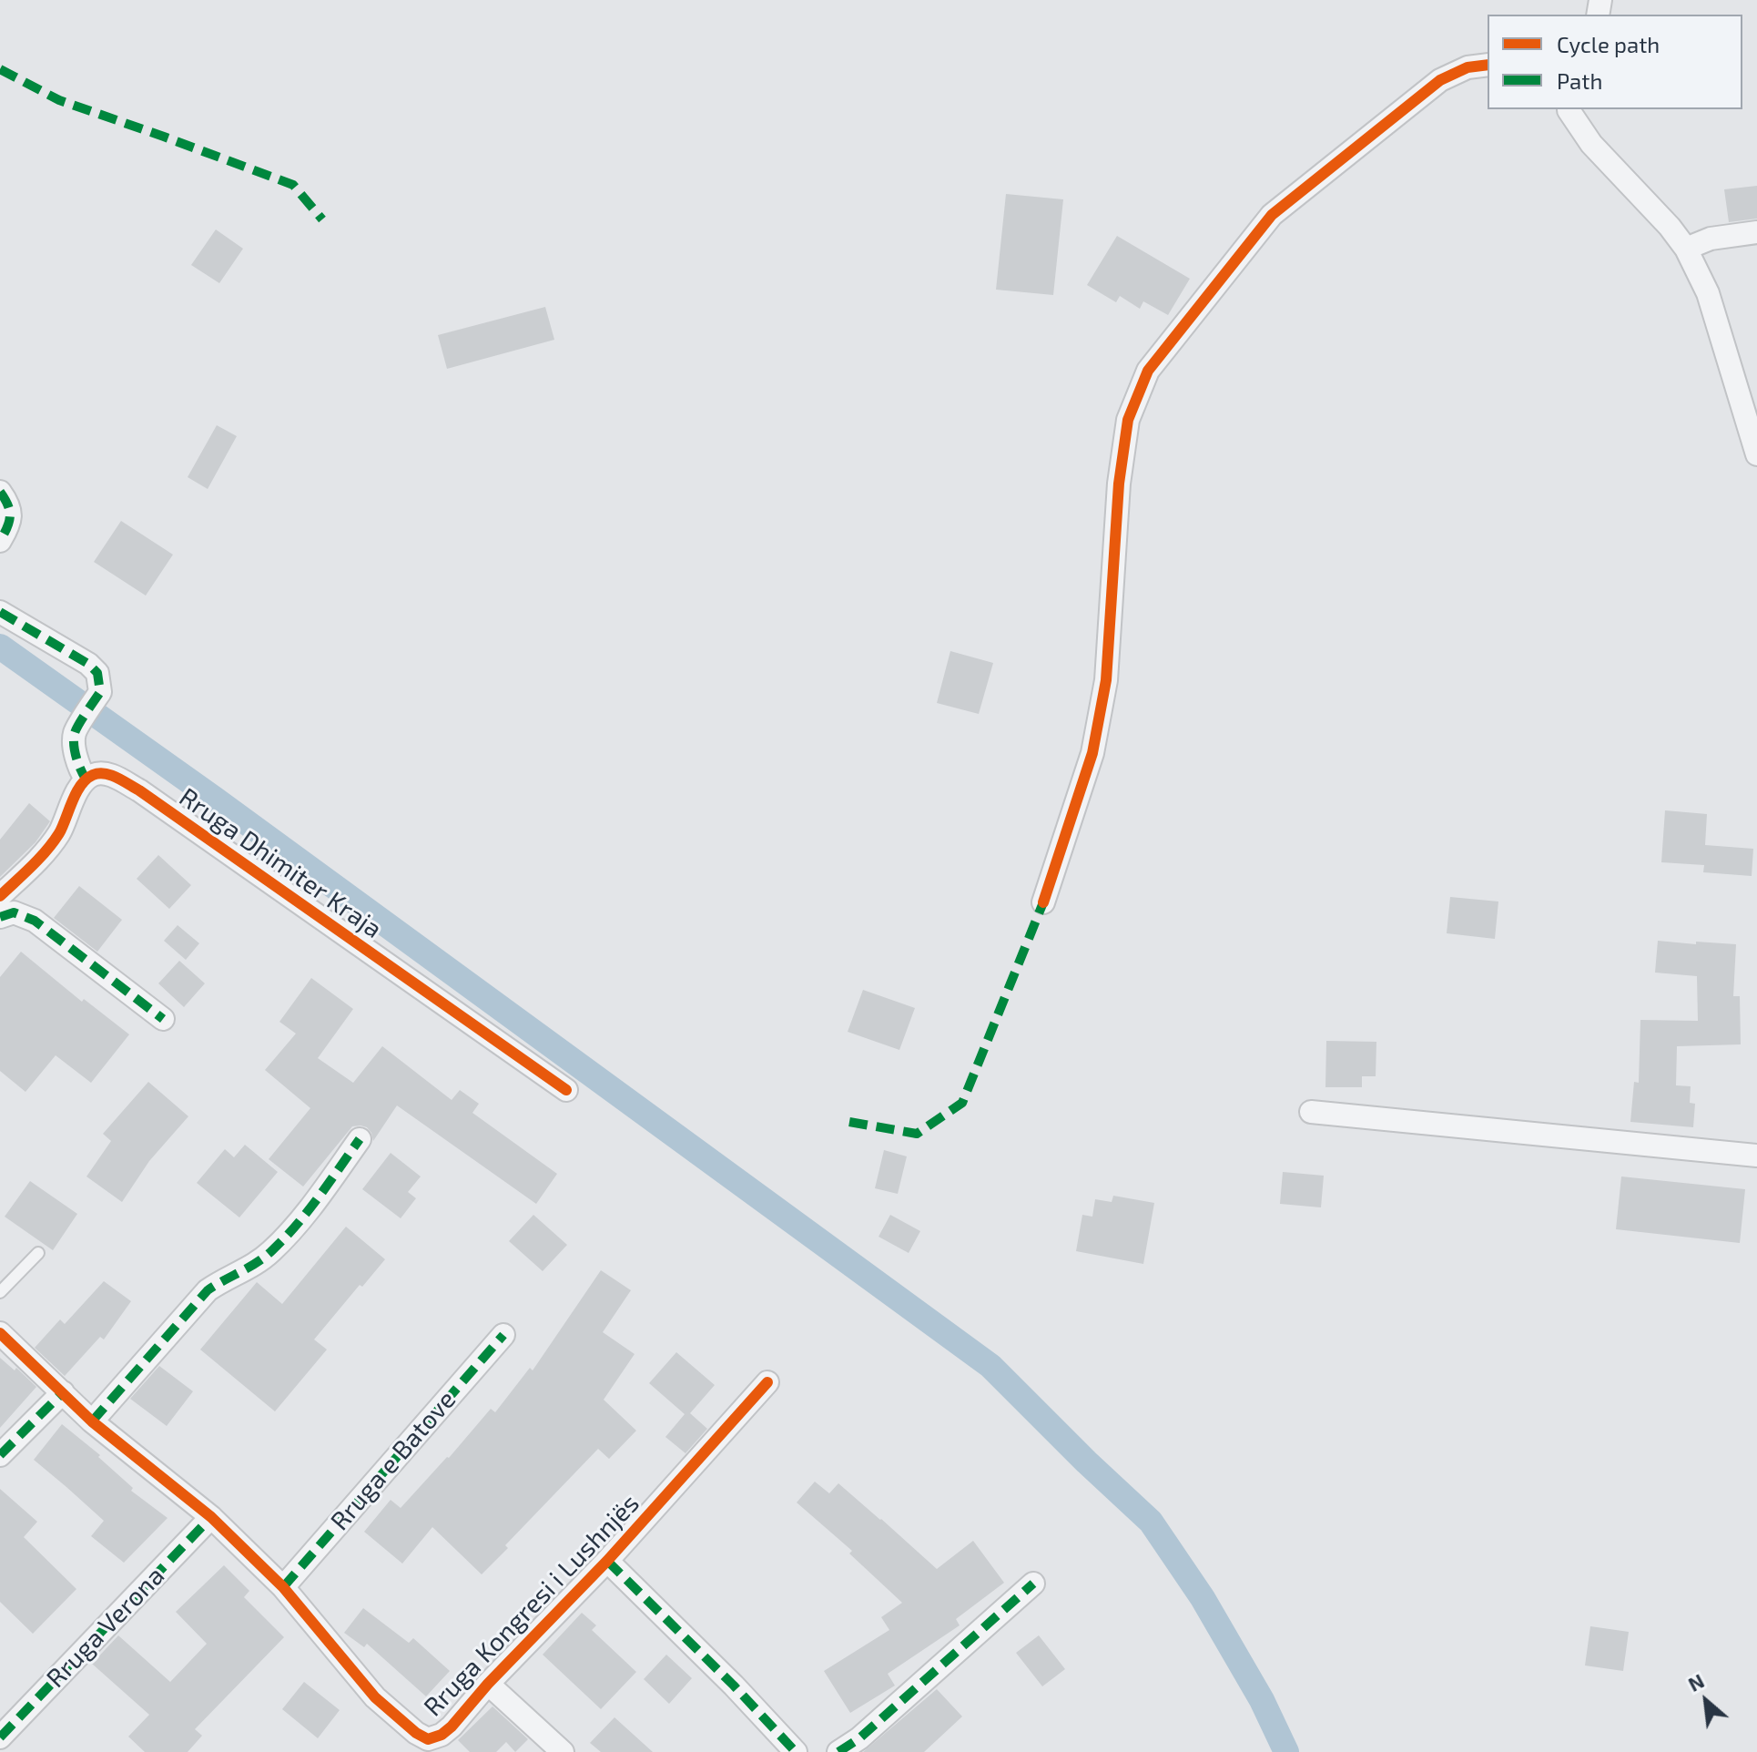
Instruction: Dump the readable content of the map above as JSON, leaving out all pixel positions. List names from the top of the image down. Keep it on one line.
{"streets":{"street":["Rruga Dhimiter Kraja","Rruga e Batove","Rruga Kongresi i Lushnjës","Rruga Verona"]},"crossings":[["Rruga e Batove","Rruga Kongresi i Lushnjës"],["Rruga Kongresi i Lushnjës","Rruga Verona"]],"legend":["Cycle path","Path"],"north":"top left"}
